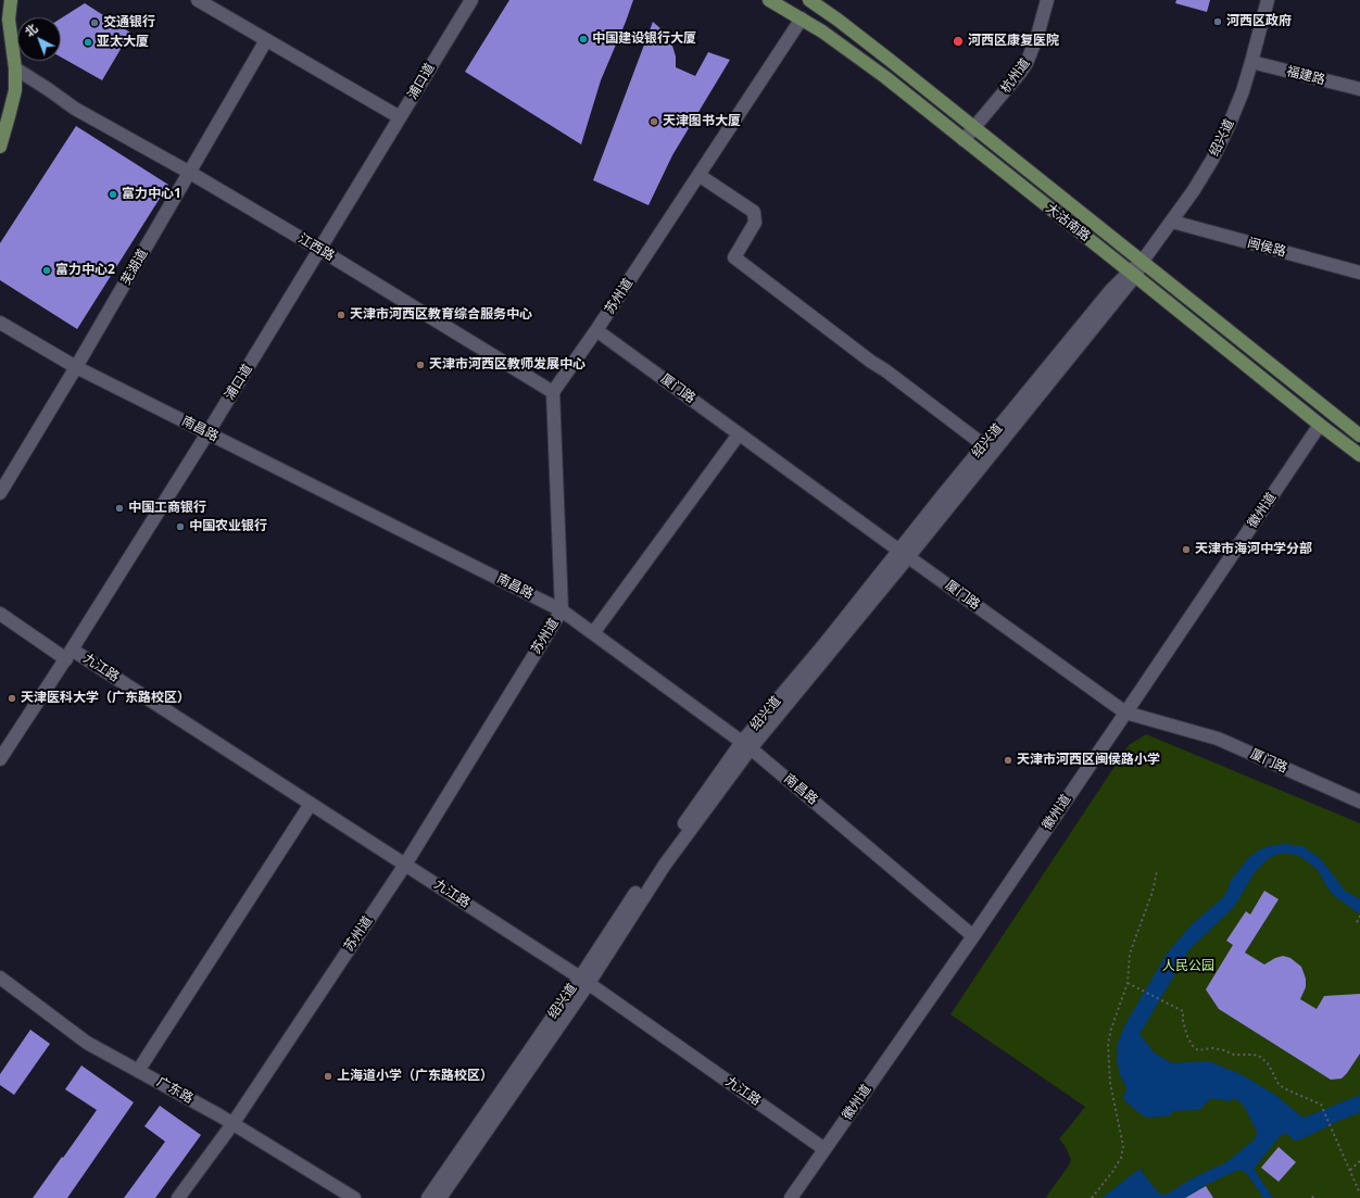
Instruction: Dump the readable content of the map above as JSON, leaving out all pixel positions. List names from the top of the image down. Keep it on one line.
{"streets":{"main road":["大沽南路"],"street":["杭州道","福建路","浦口道","绍兴道","江西路","闽侯路","芜湖道","苏州道","厦门路","南昌路","徽州道","九江路","广东路"]},"crossings":[["杭州道","大沽南路"],["福建路","绍兴道"],["浦口道","江西路"],["浦口道","南昌路"],["浦口道","九江路"],["绍兴道","大沽南路"],["绍兴道","闽侯路"],["绍兴道","厦门路"],["绍兴道","南昌路"],["绍兴道","九江路"],["大沽南路","苏州道"],["大沽南路","徽州道"],["江西路","芜湖道"],["江西路","苏州道"],["芜湖道","南昌路"],["苏州道","厦门路"],["苏州道","南昌路"],["苏州道","九江路"],["苏州道","广东路"],["厦门路","徽州道"],["南昌路","徽州道"],["徽州道","九江路"]],"parks":["人民公园"],"places":["河西区政府","交通银行","中国建设银行大厦","河西区康复医院","亚太大厦","天津图书大厦","富力中心1","富力中心2","天津市河西区教育综合服务中心","天津市河西区教师发展中心","中国工商银行","中国农业银行","天津市海河中学分部","天津医科大学（广东路校区）","天津市河西区闽侯路小学","上海道小学（广东路校区）"],"north":"top left"}
